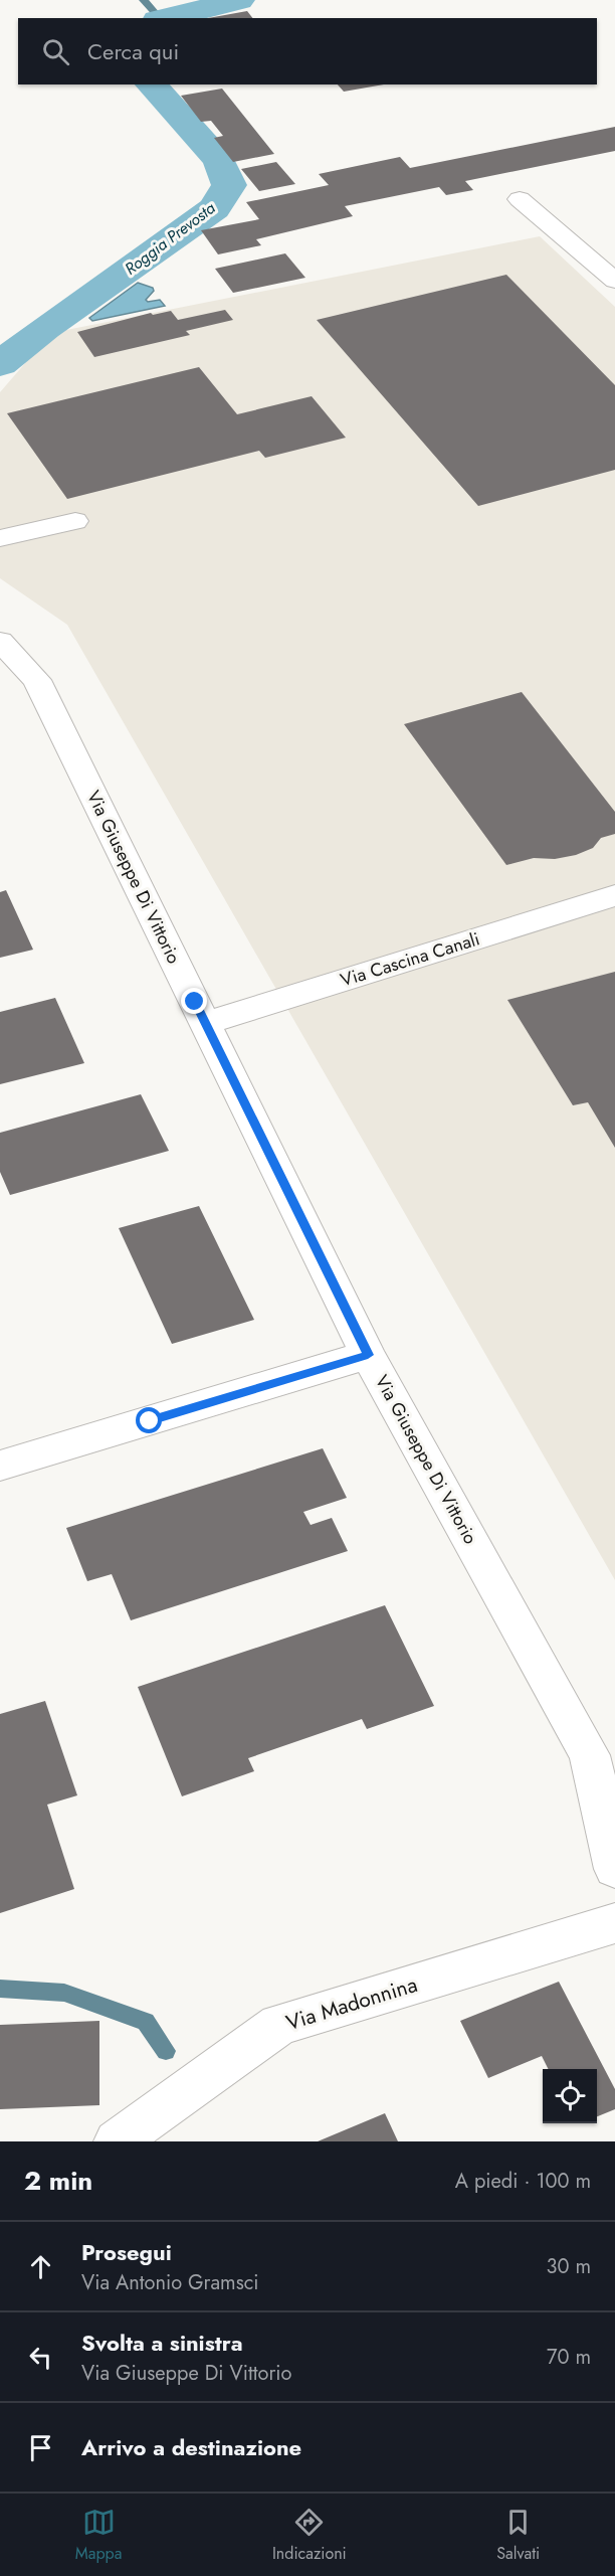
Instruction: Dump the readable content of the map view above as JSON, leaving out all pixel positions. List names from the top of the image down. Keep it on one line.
{"streets":{"street":["Via Giuseppe Di Vittorio","Via Cascina Canali","Via Madonnina"]},"crossings":[["Via Giuseppe Di Vittorio","Via Cascina Canali"]],"water":["Roggia Prevosta"],"page":{"search":"Cerca qui","heading":["2 min","A piedi · 100 m"],"list":[["Prosegui","Via Antonio Gramsci","30 m"],["Svolta a sinistra","Via Giuseppe Di Vittorio","70 m"],"Arrivo a destinazione"],"nav":["Mappa","Indicazioni","Salvati"]}}
